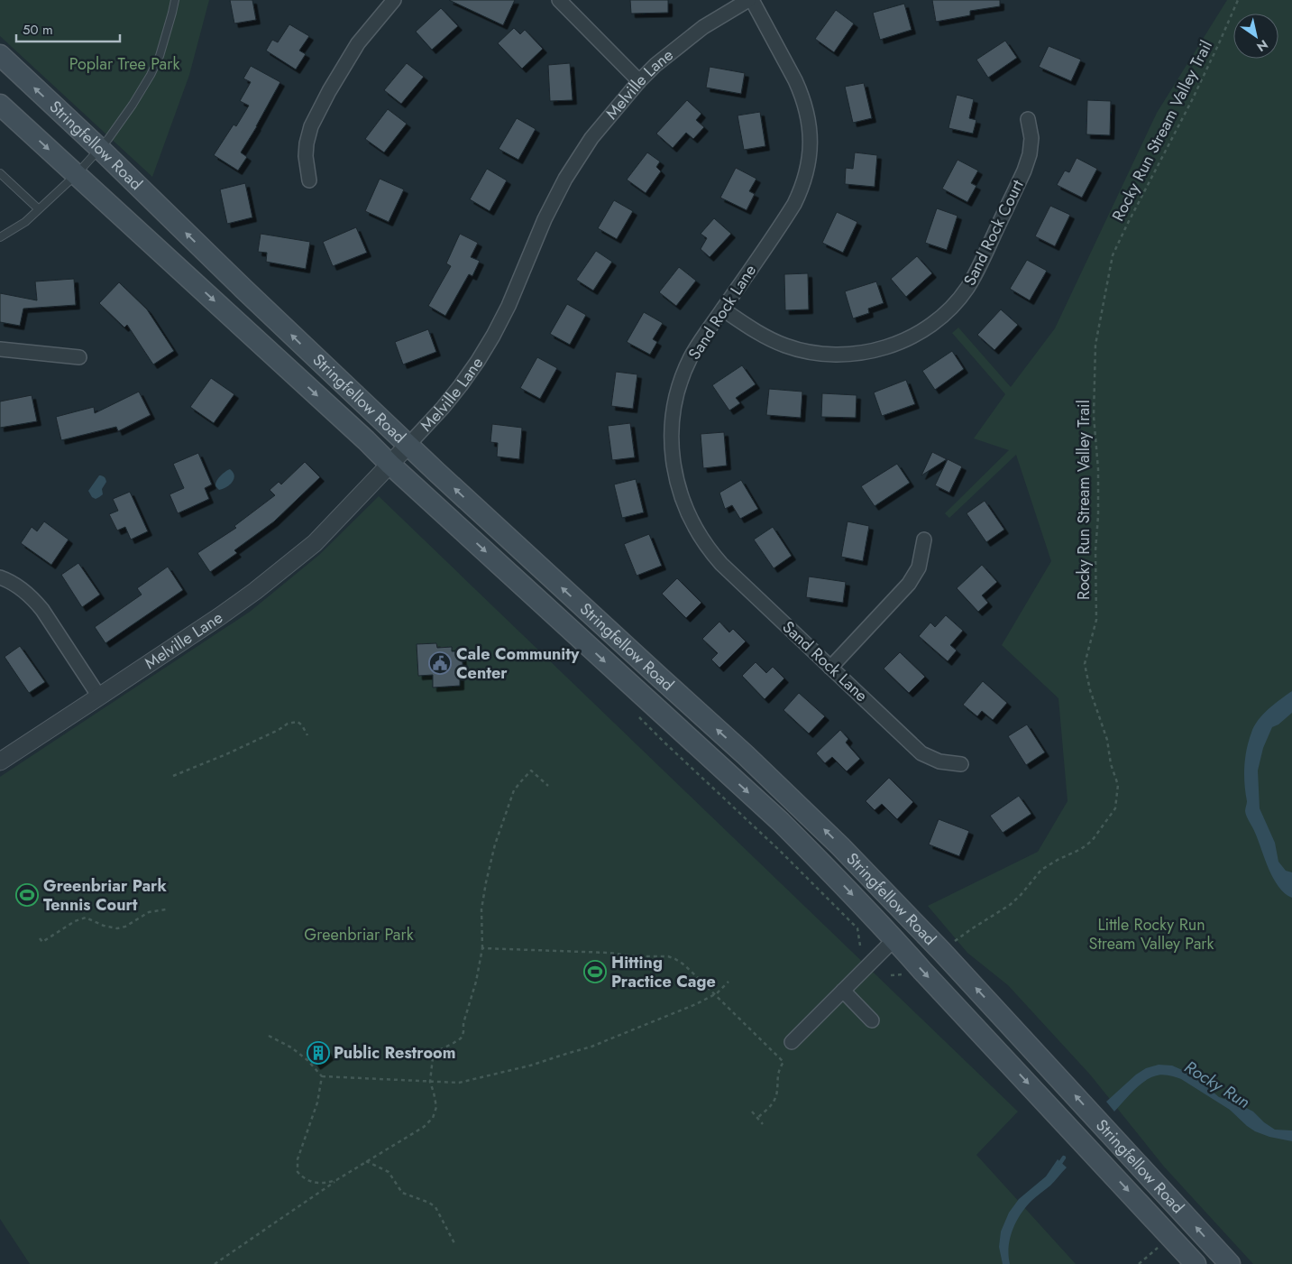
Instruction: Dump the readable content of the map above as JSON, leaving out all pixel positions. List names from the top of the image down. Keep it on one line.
{"streets":{"main road":["Stringfellow Road"],"street":["Melville Lane","Sand Rock Court","Sand Rock Lane"],"path":["Rocky Run Stream Valley Trail"]},"crossings":[["Melville Lane","Stringfellow Road"],["Sand Rock Court","Sand Rock Lane"]],"water":["Rocky Run"],"parks":["Poplar Tree Park","Little Rocky Run Stream Valley Park","Greenbriar Park"],"places":{"public building":["Cale Community Center"],"sports":["Greenbriar Park Tennis Court","Hitting Practice Cage"],"building":["Public Restroom"]},"scale_bar":"50 m","north":"bottom right"}
